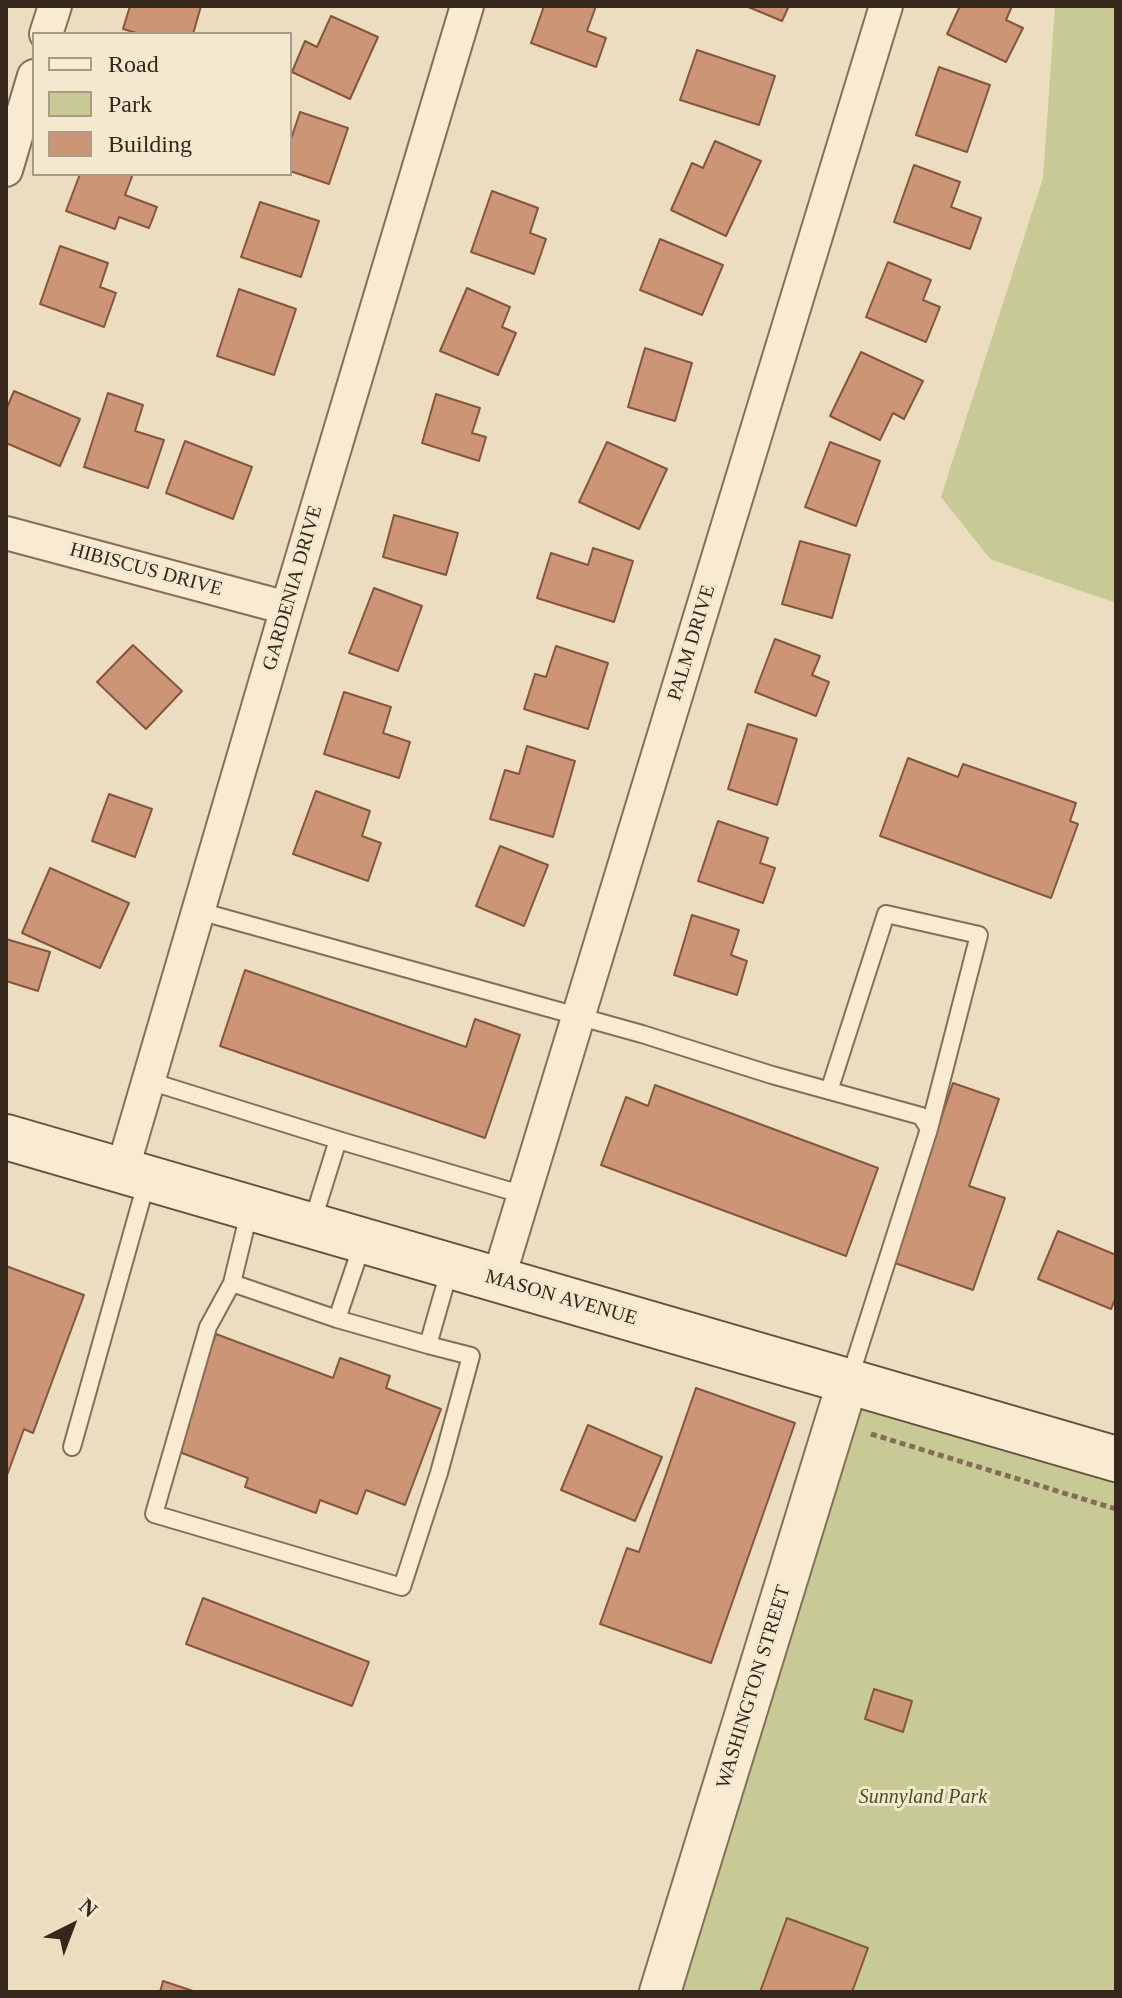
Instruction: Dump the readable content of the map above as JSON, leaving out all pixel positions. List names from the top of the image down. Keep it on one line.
{"streets":{"main road":["MASON AVENUE"],"street":["HIBISCUS DRIVE","GARDENIA DRIVE","PALM DRIVE","WASHINGTON STREET"]},"crossings":[["HIBISCUS DRIVE","GARDENIA DRIVE"],["GARDENIA DRIVE","MASON AVENUE"],["PALM DRIVE","MASON AVENUE"],["MASON AVENUE","WASHINGTON STREET"]],"parks":["Sunnyland Park"],"legend":["Road","Park","Building"],"north":"top right"}
